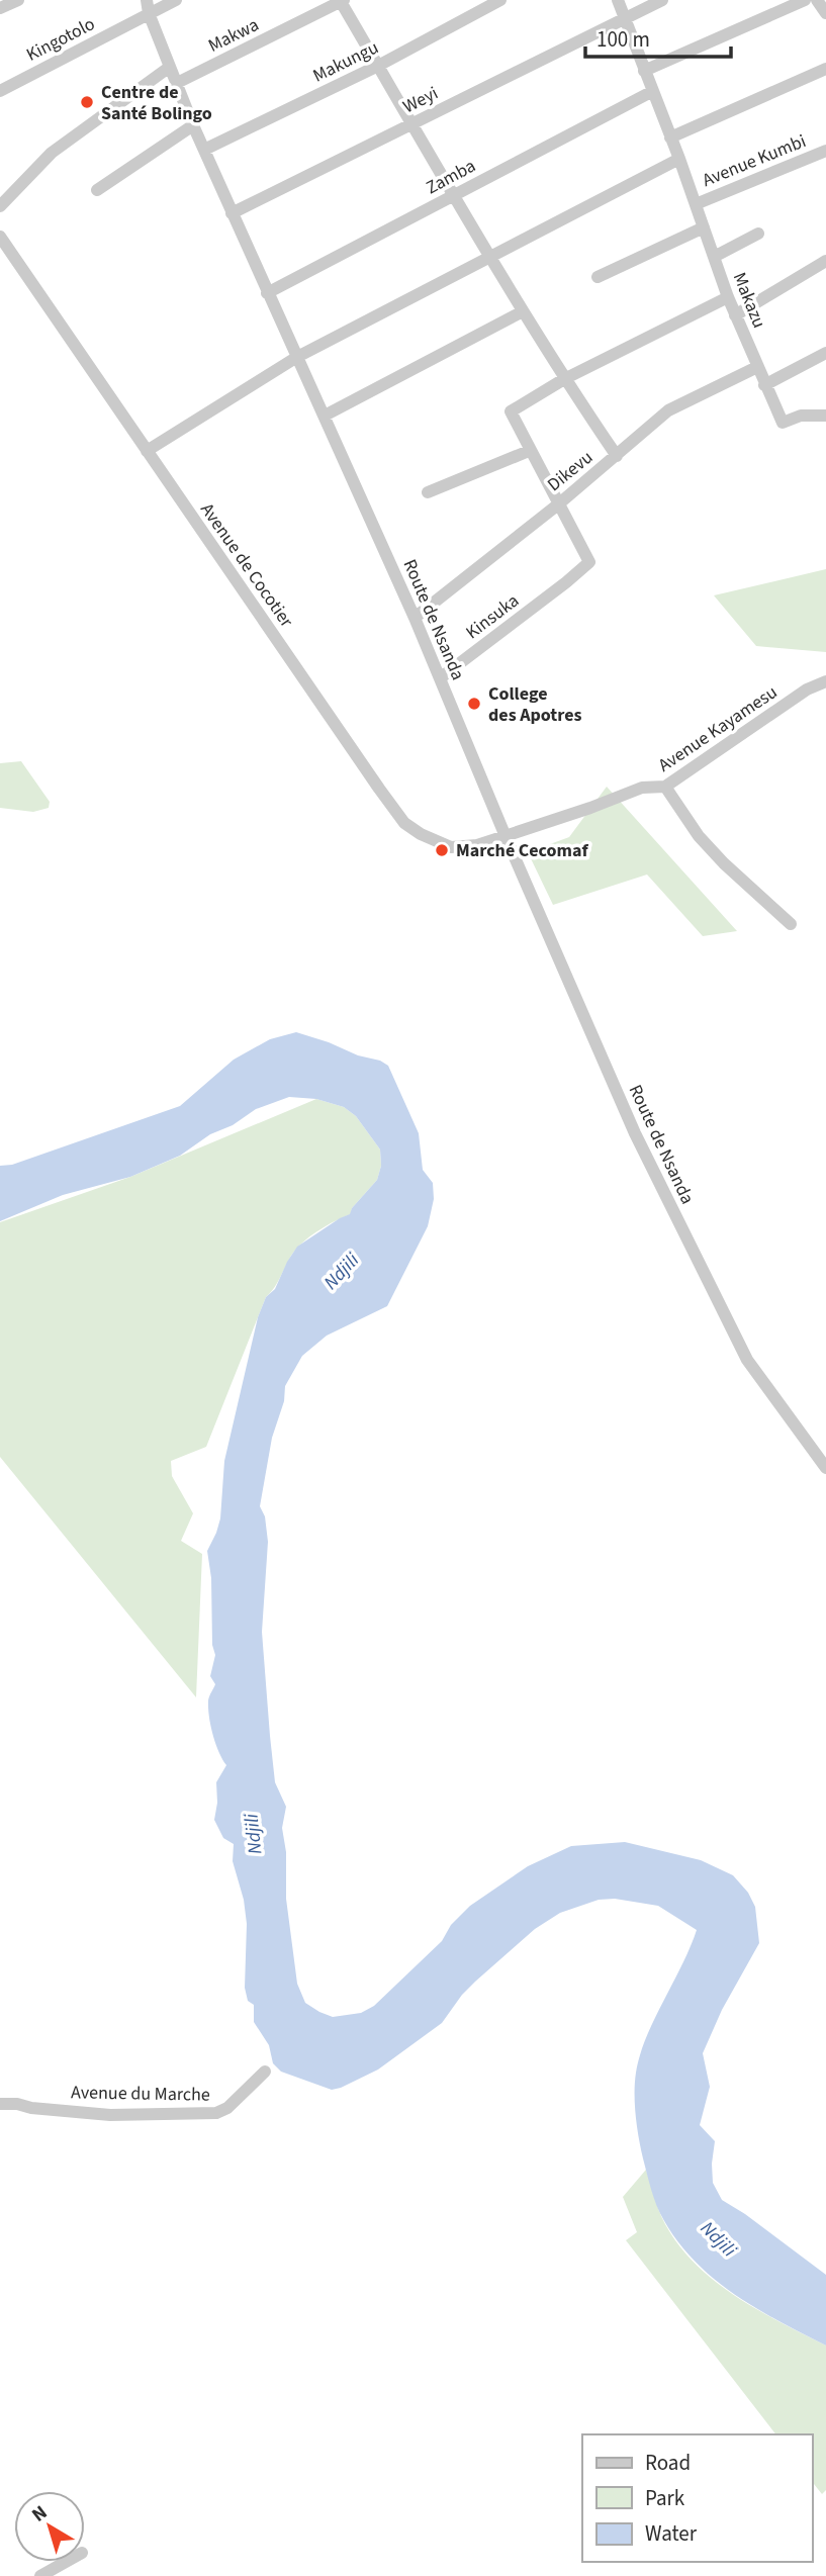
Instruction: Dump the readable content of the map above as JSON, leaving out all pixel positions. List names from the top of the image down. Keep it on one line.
{"streets":{"street":["Makwa","Kingotolo","Makungu","Weyi","Avenue Kumbi","Zamba","Makazu","Dikevu","Avenue de Cocotier","Kinsuka","Route de Nsanda","Avenue Kayamesu","Avenue du Marche"]},"crossings":[["Makwa","Route de Nsanda"],["Kingotolo","Route de Nsanda"],["Makungu","Route de Nsanda"],["Weyi","Makazu"],["Weyi","Route de Nsanda"],["Avenue Kumbi","Makazu"],["Zamba","Makazu"],["Zamba","Route de Nsanda"],["Makazu","Dikevu"],["Dikevu","Kinsuka"],["Dikevu","Route de Nsanda"],["Avenue de Cocotier","Route de Nsanda"],["Avenue de Cocotier","Avenue Kayamesu"],["Kinsuka","Route de Nsanda"],["Route de Nsanda","Avenue Kayamesu"]],"water":["Ndjili"],"places":["Centre de Santé Bolingo","College des Apotres","Marché Cecomaf"],"legend":["Road","Park","Water"],"scale_bar":"100 m","north":"top left"}
